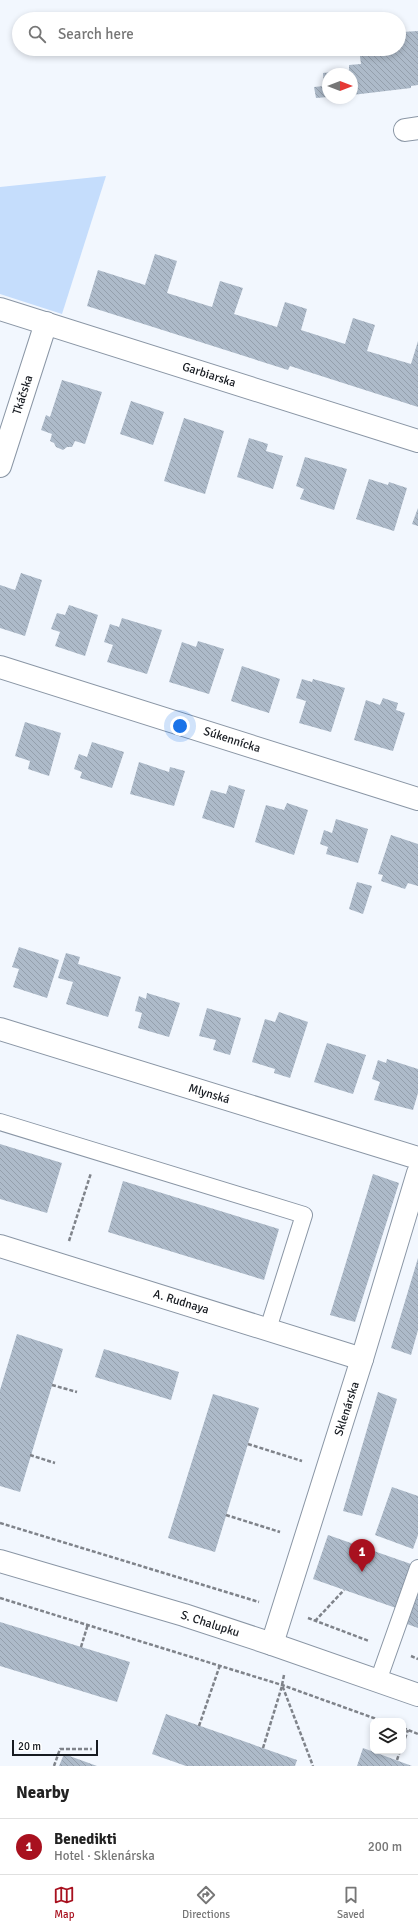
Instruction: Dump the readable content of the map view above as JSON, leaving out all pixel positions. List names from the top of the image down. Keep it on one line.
{"streets":{"street":["Garbiarska","Tkáčska","Súkennícka","Mlynská","A. Rudnaya","Sklenárska","S. Chalupku"]},"crossings":[["Garbiarska","Tkáčska"],["A. Rudnaya","Sklenárska"],["Sklenárska","S. Chalupku"]],"scale_bar":"20 m","north":"right","page":{"search":"Search here","pins":"1","scale":"20 m","heading":"Nearby","list":[{"mark":"1","name":"Benedikti","note":"Hotel · Sklenárska","value":"200 m"}],"nav":["Map","Directions","Saved"]}}
